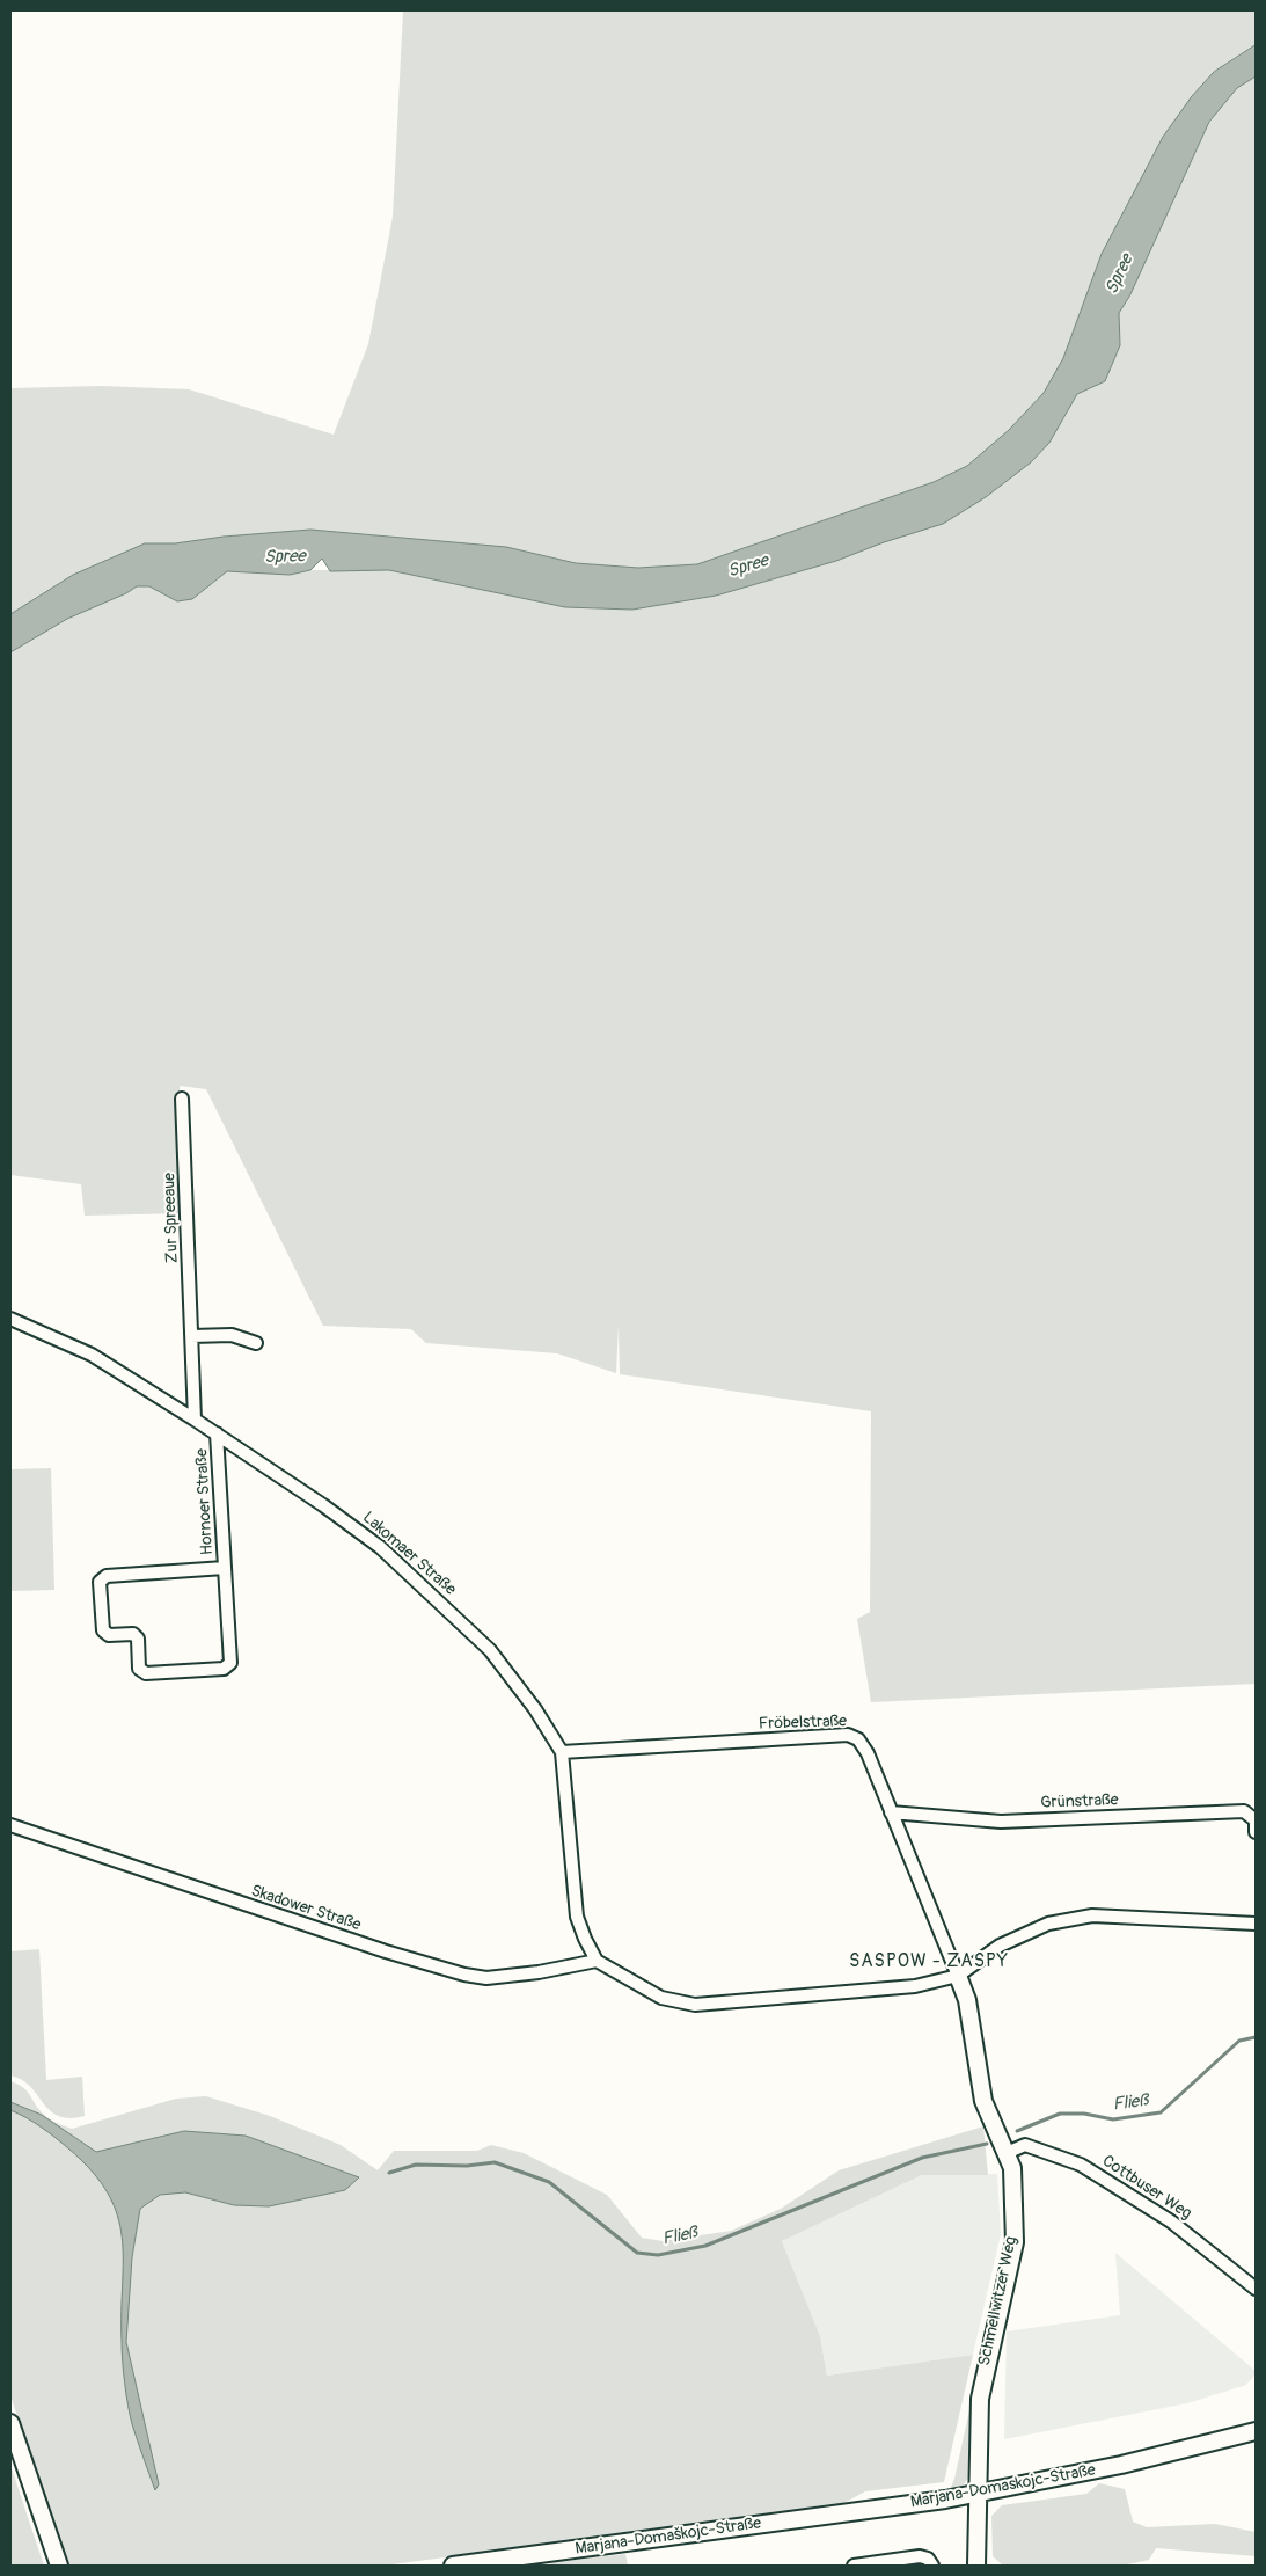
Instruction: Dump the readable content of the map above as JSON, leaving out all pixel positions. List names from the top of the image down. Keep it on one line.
{"streets":{"street":["Zur Spreeaue","Hornoer Straße","Lakomaer Straße","Fröbelstraße","Grünstraße","Skadower Straße","Cottbuser Weg","Schmellwitzer Weg","Marjana-Domaskojc-Straße","Marjana-Domaškojc-Straße"]},"crossings":[["Zur Spreeaue","Lakomaer Straße"],["Hornoer Straße","Lakomaer Straße"],["Lakomaer Straße","Fröbelstraße"],["Lakomaer Straße","Skadower Straße"],["Fröbelstraße","Grünstraße"],["Fröbelstraße","Schmellwitzer Weg"],["Cottbuser Weg","Schmellwitzer Weg"],["Schmellwitzer Weg","Marjana-Domaskojc-Straße"],["Marjana-Domaskojc-Straße","Marjana-Domaškojc-Straße"]],"districts":["SASPOW - ZASPY"],"water":["Spree","Fließ"]}
